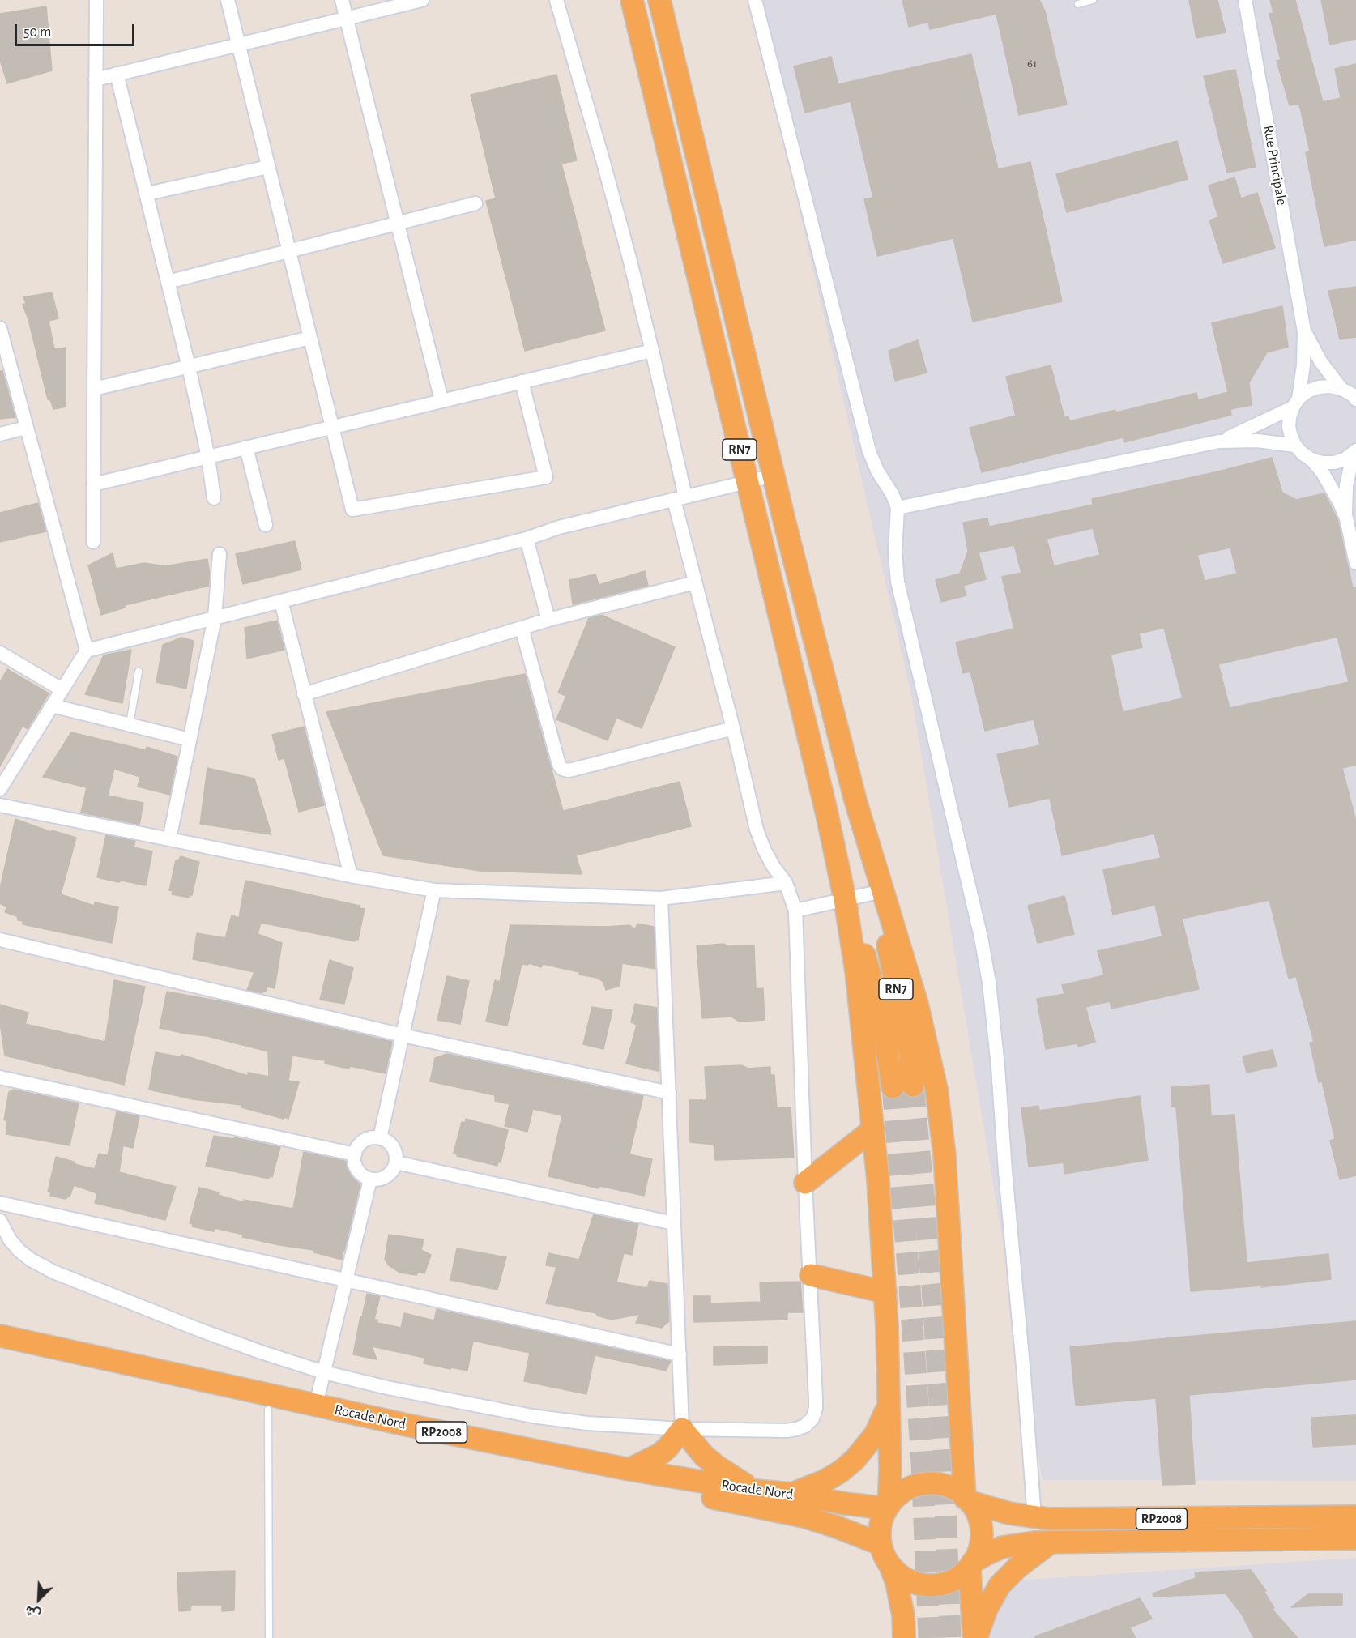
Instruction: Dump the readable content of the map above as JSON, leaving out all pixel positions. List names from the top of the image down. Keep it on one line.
{"streets":{"highway":["RN7","Rocade Nord","RP2008"],"street":["Rue Principale"]},"crossings":[["Rocade Nord","RP2008"]],"house_numbers":["61"],"scale_bar":"50 m","north":"bottom left"}
